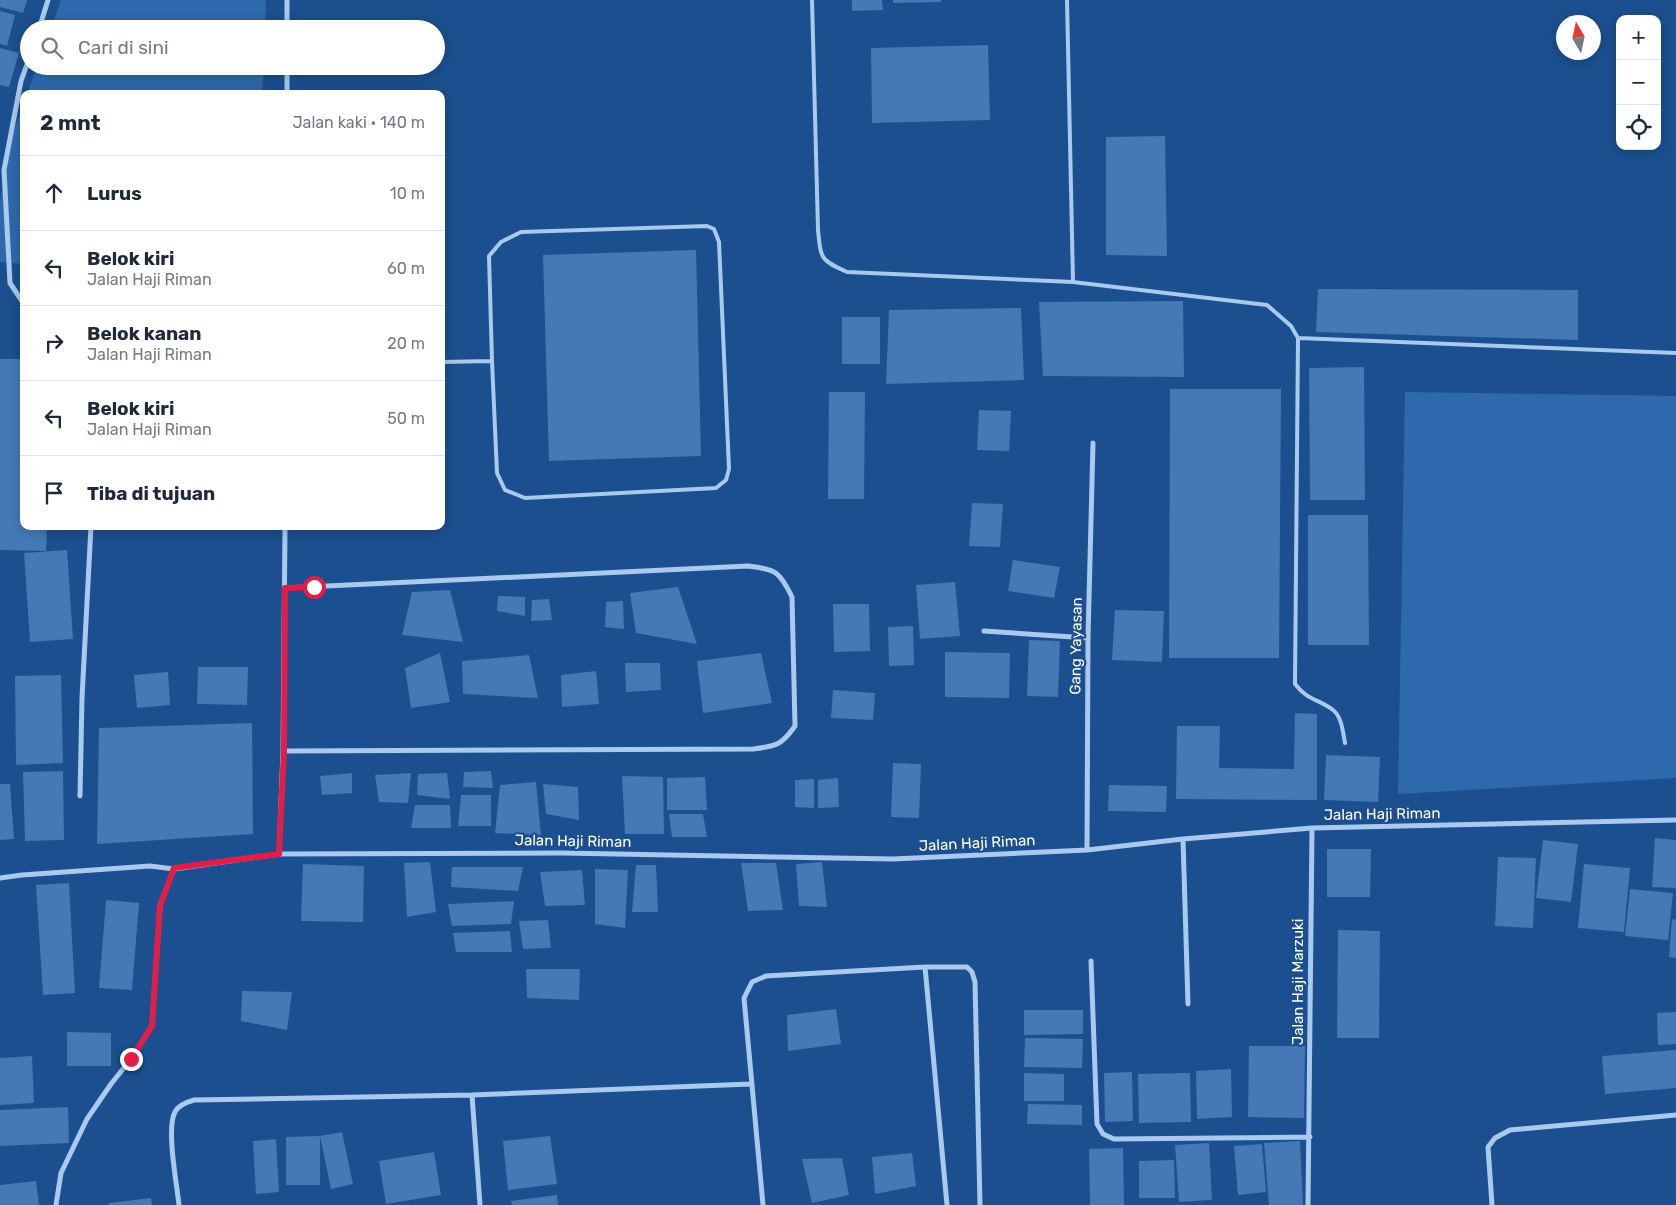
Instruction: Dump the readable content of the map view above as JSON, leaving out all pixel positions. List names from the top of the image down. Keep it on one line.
{"streets":{"street":["Gang Yayasan","Jalan Haji Riman","Jalan Haji Marzuki"]},"crossings":[["Gang Yayasan","Jalan Haji Riman"],["Jalan Haji Riman","Jalan Haji Marzuki"]],"north":"top","page":{"map_buttons":["+","−"],"search":"Cari di sini","heading":["2 mnt","Jalan kaki · 140 m"],"list":[["Lurus","10 m"],["Belok kiri","Jalan Haji Riman","60 m"],["Belok kanan","Jalan Haji Riman","20 m"],["Belok kiri","Jalan Haji Riman","50 m"],"Tiba di tujuan"]}}
